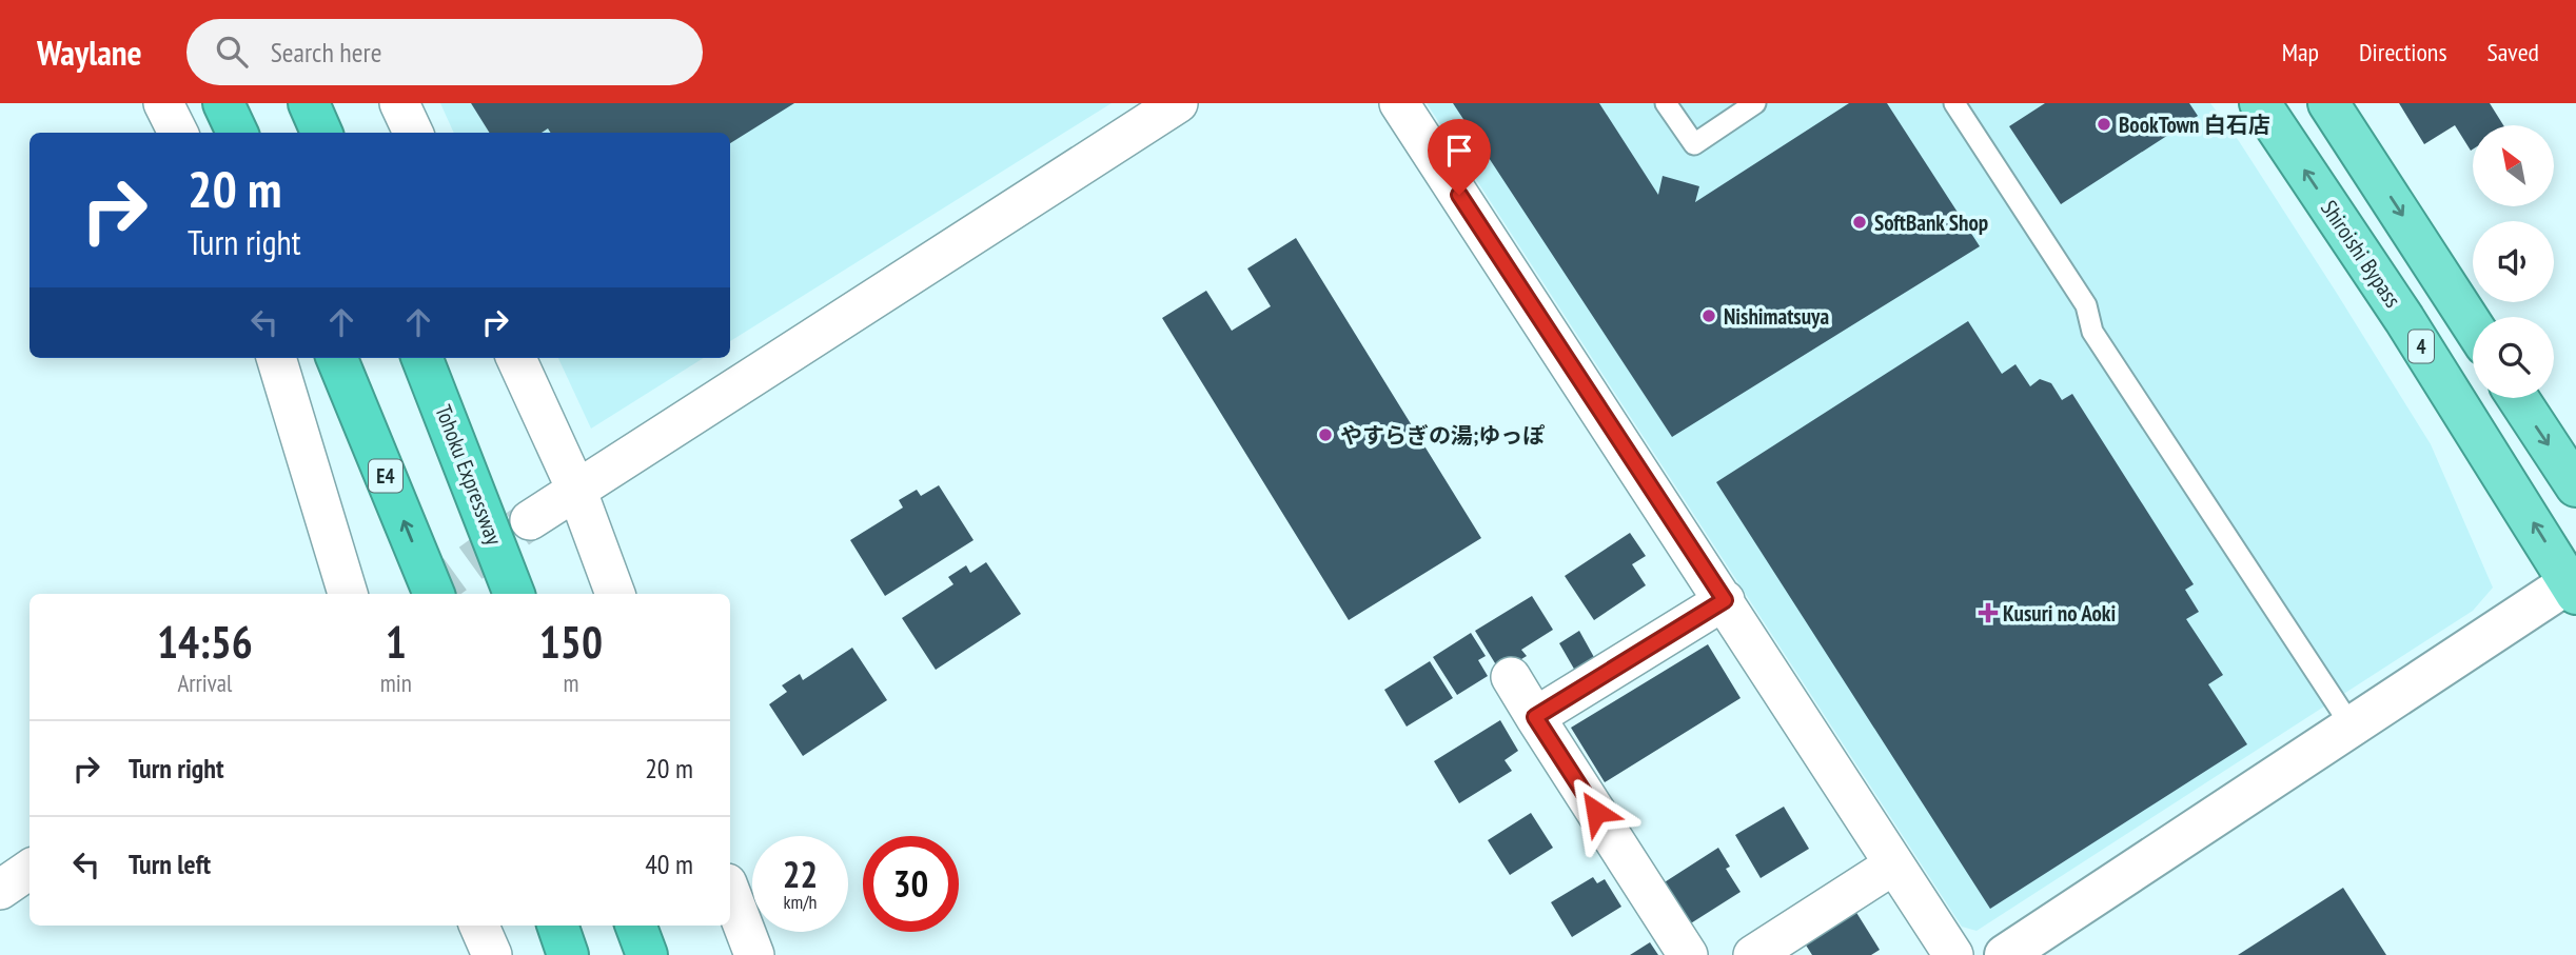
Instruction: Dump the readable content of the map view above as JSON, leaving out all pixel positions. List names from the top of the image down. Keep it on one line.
{"streets":{"highway":["Shiroishi Bypass","4","Tohoku Expressway","E4"]},"places":{"other":["BookTown 白石店","SoftBank Shop","Nishimatsuya","やすらぎの湯;ゆっぽ"],"health":["Kusuri no Aoki"]},"north":"top left","page":{"header":"Waylane","search":"Search here","nav":["Map","Directions","Saved"],"turn":["20 m","Turn right"],"eta":["14:56","Arrival","1","min","150","m"],"list":[{"name":"Turn right","value":"20 m"},{"name":"Turn left","value":"40 m"}],"speed":"22 km/h","limit":"30"}}
